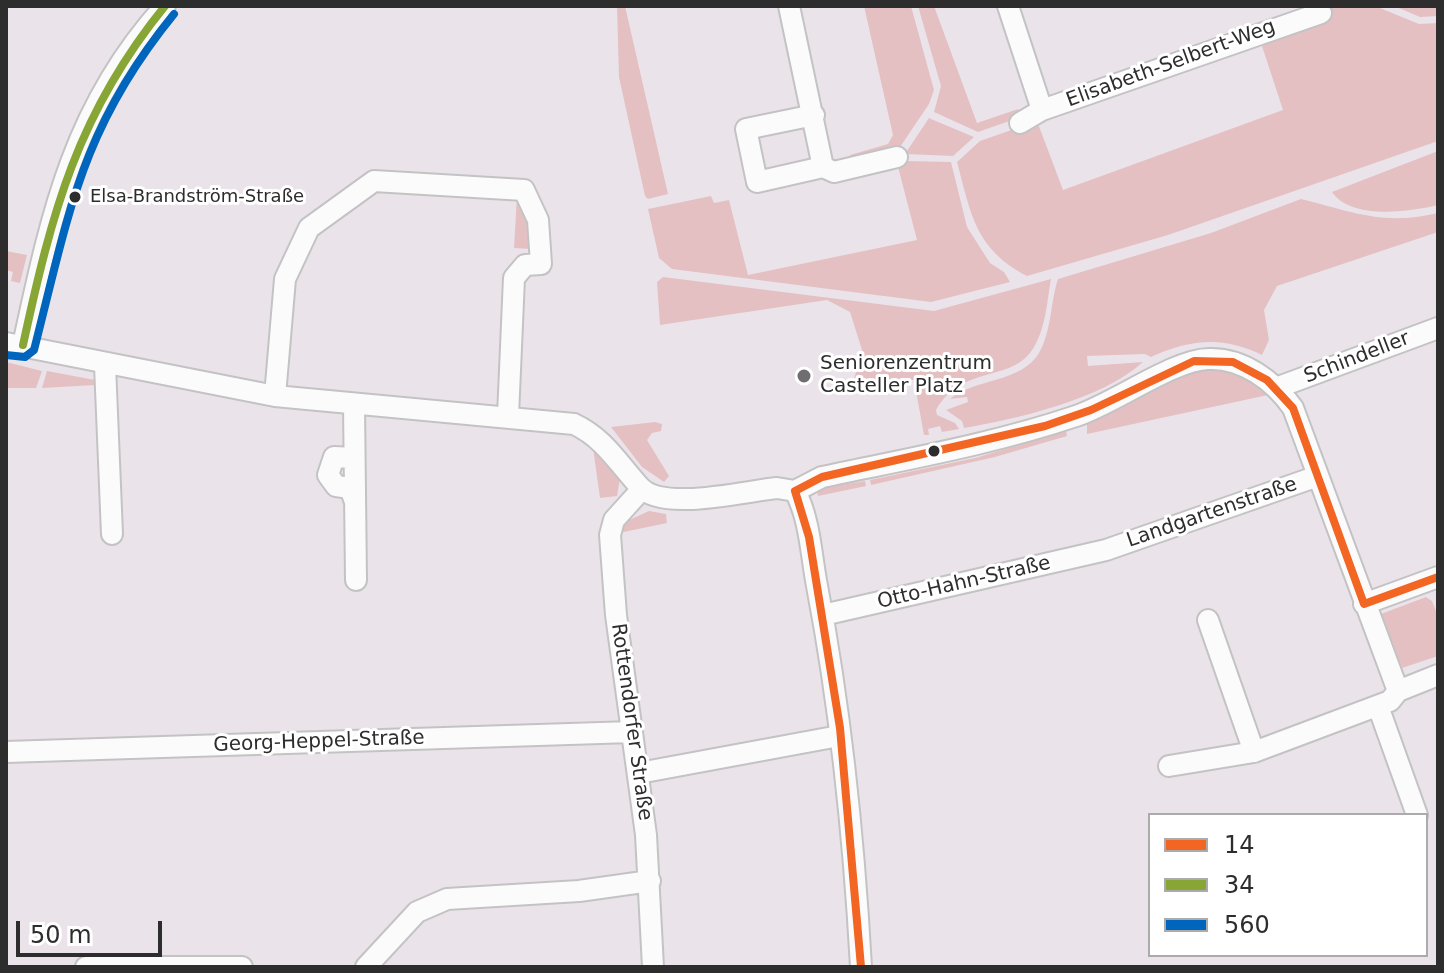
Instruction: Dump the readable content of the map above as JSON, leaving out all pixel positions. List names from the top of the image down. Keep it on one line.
{"streets":{"street":["Elisabeth-Selbert-Weg","Schindeller","Landgartenstraße","Otto-Hahn-Straße","Rottendorfer Straße","Georg-Heppel-Straße"]},"crossings":[["Schindeller","Landgartenstraße"],["Landgartenstraße","Otto-Hahn-Straße"],["Rottendorfer Straße","Georg-Heppel-Straße"]],"places":["Elsa-Brandström-Straße","Seniorenzentrum Casteller Platz"],"lines":["transit line 34","transit line 560","transit line 14"],"legend":["14","34","560"],"scale_bar":"50 m"}
